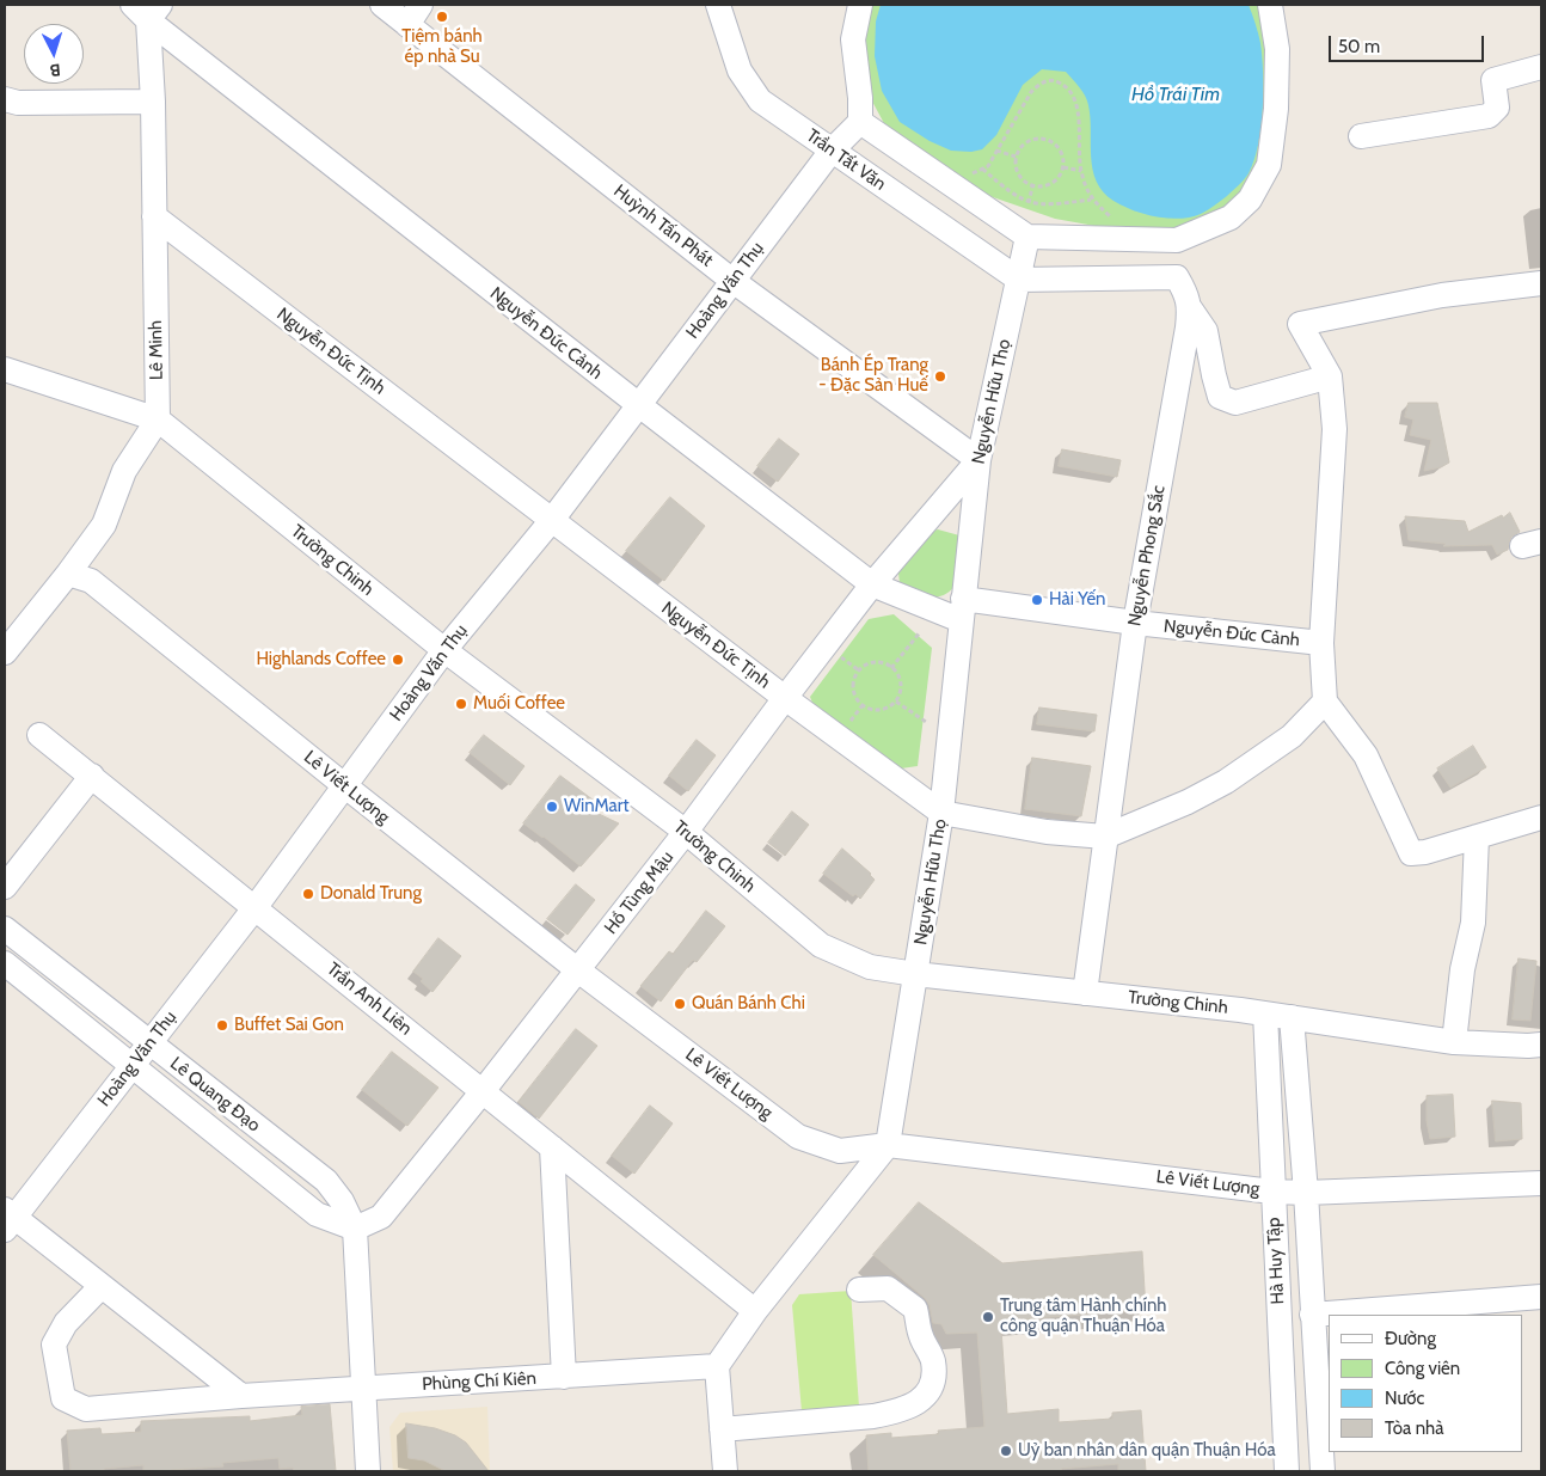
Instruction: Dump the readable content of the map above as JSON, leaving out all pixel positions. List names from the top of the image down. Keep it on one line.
{"streets":{"street":["Trần Tất Văn","Huỳnh Tấn Phát","Hoàng Văn Thụ","Nguyễn Đức Cảnh","Lê Minh","Nguyễn Đức Tịnh","Nguyễn Hữu Thọ","Nguyễn Phong Sắc","Trường Chinh","Lê Viết Lượng","Hồ Tùng Mậu","Trần Anh Liên","Lê Quang Đạo","Hà Huy Tập","Phùng Chí Kiên"]},"crossings":[["Trần Tất Văn","Hoàng Văn Thụ"],["Trần Tất Văn","Nguyễn Hữu Thọ"],["Huỳnh Tấn Phát","Hoàng Văn Thụ"],["Huỳnh Tấn Phát","Nguyễn Hữu Thọ"],["Huỳnh Tấn Phát","Hồ Tùng Mậu"],["Hoàng Văn Thụ","Nguyễn Đức Cảnh"],["Hoàng Văn Thụ","Nguyễn Đức Tịnh"],["Hoàng Văn Thụ","Trường Chinh"],["Hoàng Văn Thụ","Lê Viết Lượng"],["Hoàng Văn Thụ","Trần Anh Liên"],["Hoàng Văn Thụ","Lê Quang Đạo"],["Nguyễn Đức Cảnh","Lê Minh"],["Nguyễn Đức Cảnh","Nguyễn Hữu Thọ"],["Nguyễn Đức Cảnh","Nguyễn Phong Sắc"],["Nguyễn Đức Cảnh","Hồ Tùng Mậu"],["Lê Minh","Nguyễn Đức Tịnh"],["Lê Minh","Trường Chinh"],["Nguyễn Đức Tịnh","Nguyễn Hữu Thọ"],["Nguyễn Đức Tịnh","Nguyễn Phong Sắc"],["Nguyễn Đức Tịnh","Hồ Tùng Mậu"],["Nguyễn Hữu Thọ","Trường Chinh"],["Nguyễn Hữu Thọ","Lê Viết Lượng"],["Nguyễn Hữu Thọ","Hồ Tùng Mậu"],["Nguyễn Hữu Thọ","Trần Anh Liên"],["Nguyễn Hữu Thọ","Phùng Chí Kiên"],["Nguyễn Phong Sắc","Trường Chinh"],["Trường Chinh","Hồ Tùng Mậu"],["Trường Chinh","Hà Huy Tập"],["Lê Viết Lượng","Hồ Tùng Mậu"],["Lê Viết Lượng","Hà Huy Tập"],["Hồ Tùng Mậu","Trần Anh Liên"],["Hồ Tùng Mậu","Lê Quang Đạo"],["Lê Quang Đạo","Phùng Chí Kiên"]],"water":["Hồ Trái Tim"],"places":["Tiệm bánh ép nhà Su","Bánh Ép Trang - Đặc Sản Huế","Hải Yến","Highlands Coffee","Muối Coffee","WinMart","Donald Trung","Quán Bánh Chi","Buffet Sai Gon","Trung tâm Hành chính công quận Thuận Hóa","Uỷ ban nhân dân quận Thuận Hóa"],"legend":["Đường","Công viên","Nước","Tòa nhà"],"scale_bar":"50 m","north":"bottom"}
